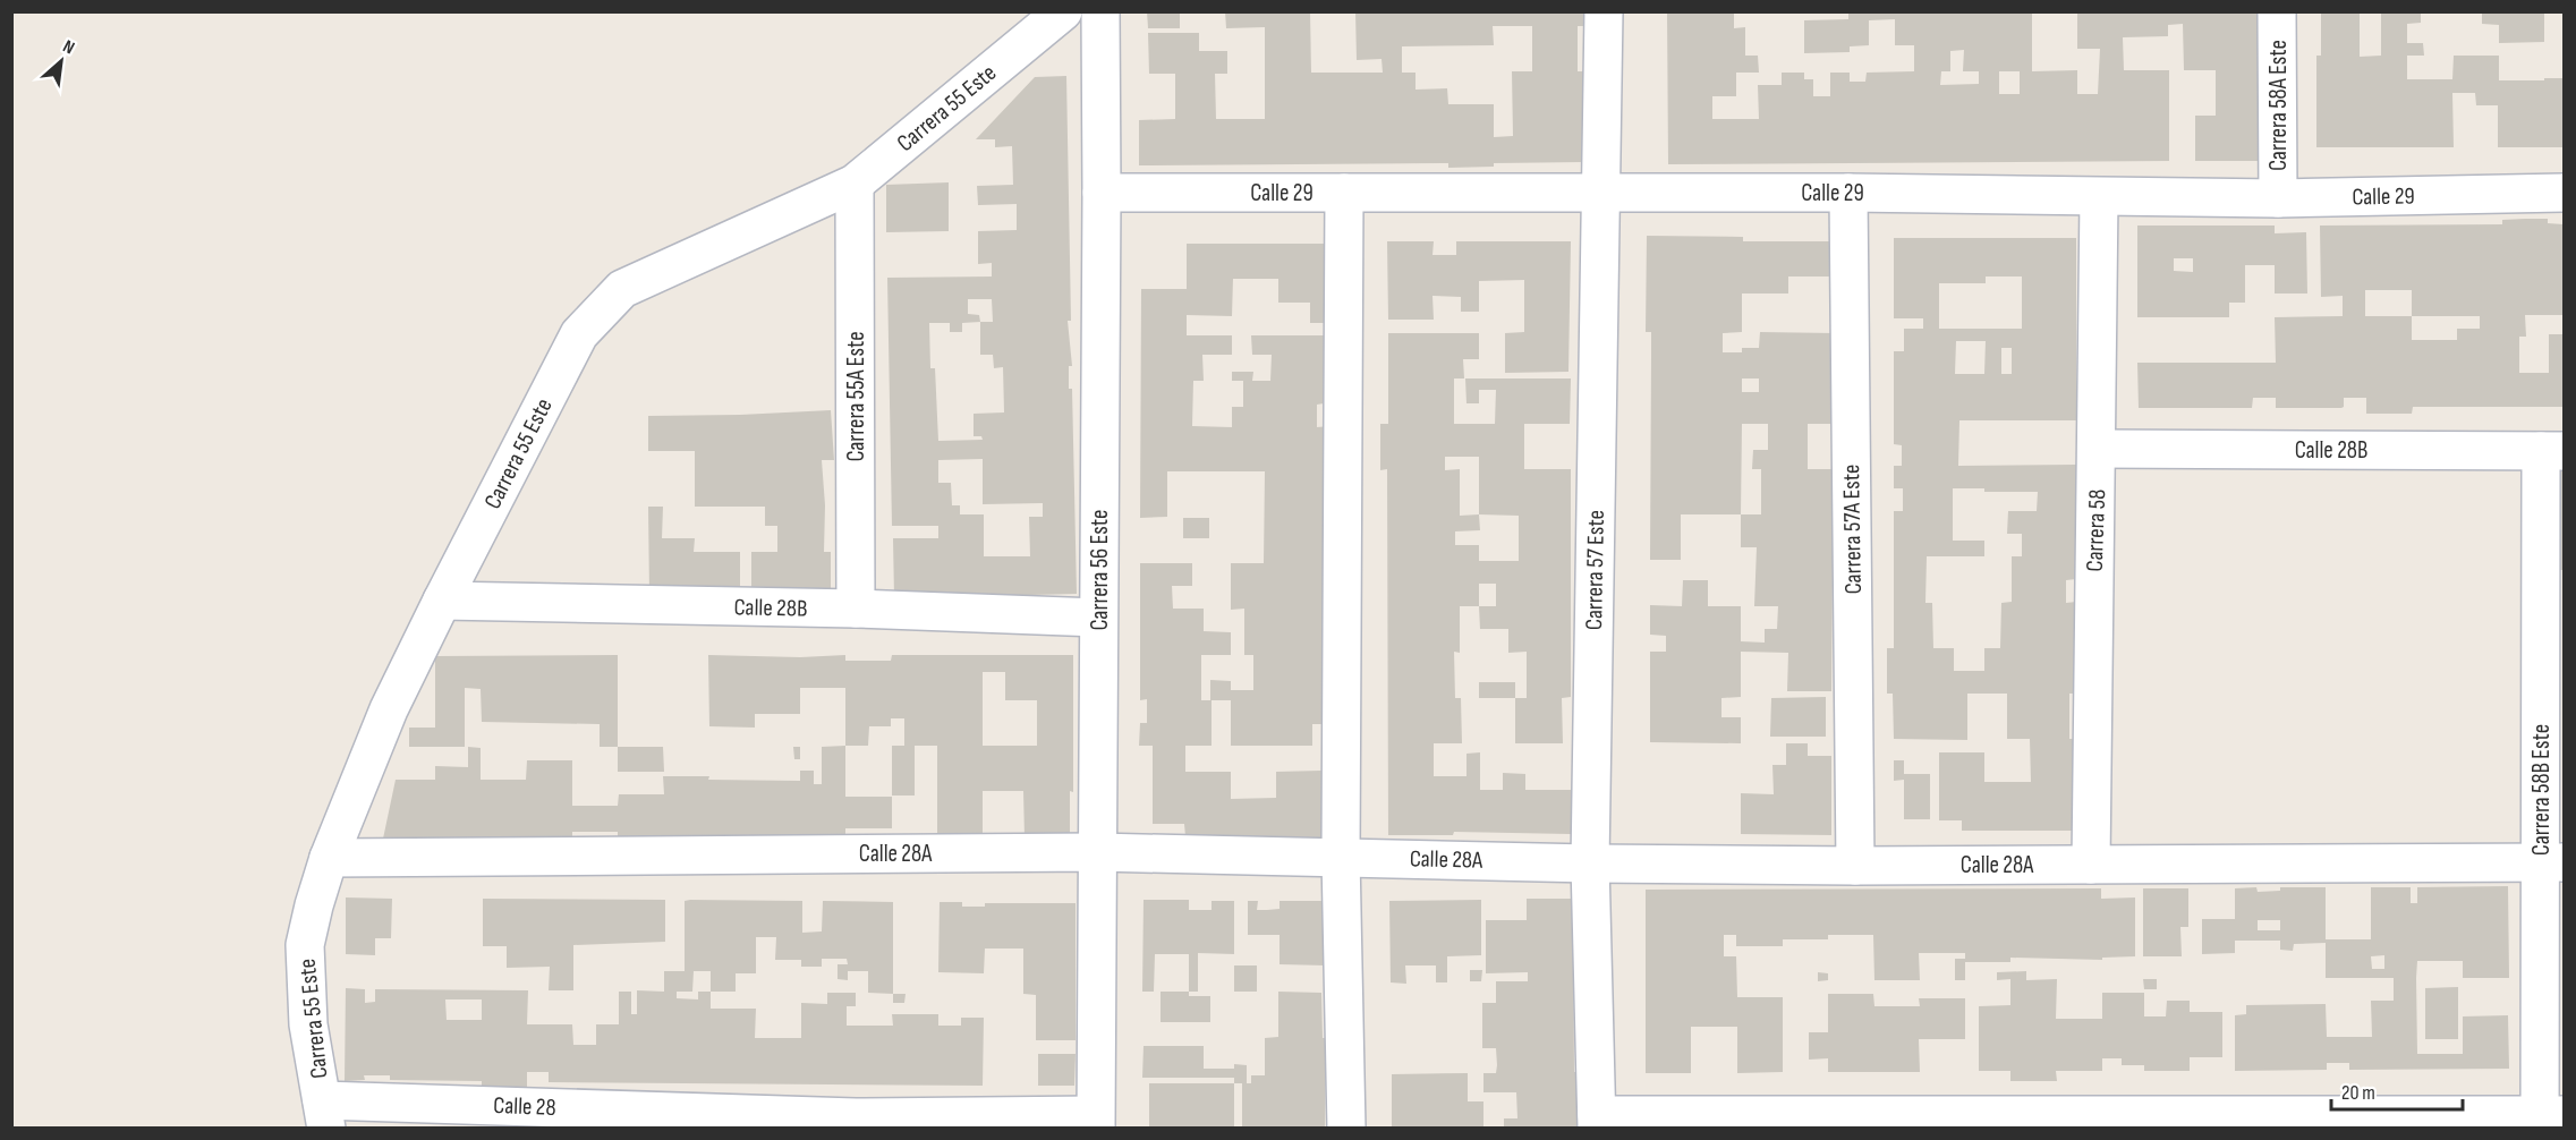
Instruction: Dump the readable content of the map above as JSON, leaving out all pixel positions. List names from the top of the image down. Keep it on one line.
{"streets":{"street":["Carrera 58A Este","Carrera 55 Este","Calle 29","Carrera 55A Este","Calle 28B","Carrera 57A Este","Carrera 58","Carrera 56 Este","Carrera 57 Este","Carrera 58B Este","Calle 28A","Calle 28"]},"crossings":[["Carrera 58A Este","Calle 29"],["Carrera 55 Este","Carrera 55A Este"],["Carrera 55 Este","Calle 28B"],["Carrera 55 Este","Calle 28A"],["Carrera 55 Este","Calle 28"],["Calle 29","Carrera 57A Este"],["Calle 29","Carrera 58"],["Calle 29","Carrera 56 Este"],["Calle 29","Carrera 57 Este"],["Carrera 55A Este","Calle 28B"],["Calle 28B","Carrera 58"],["Calle 28B","Carrera 56 Este"],["Calle 28B","Carrera 58B Este"],["Carrera 57A Este","Calle 28A"],["Carrera 58","Calle 28A"],["Carrera 56 Este","Calle 28A"],["Carrera 56 Este","Calle 28"],["Carrera 57 Este","Calle 28A"],["Carrera 58B Este","Calle 28A"]],"scale_bar":"20 m","north":"top right"}
